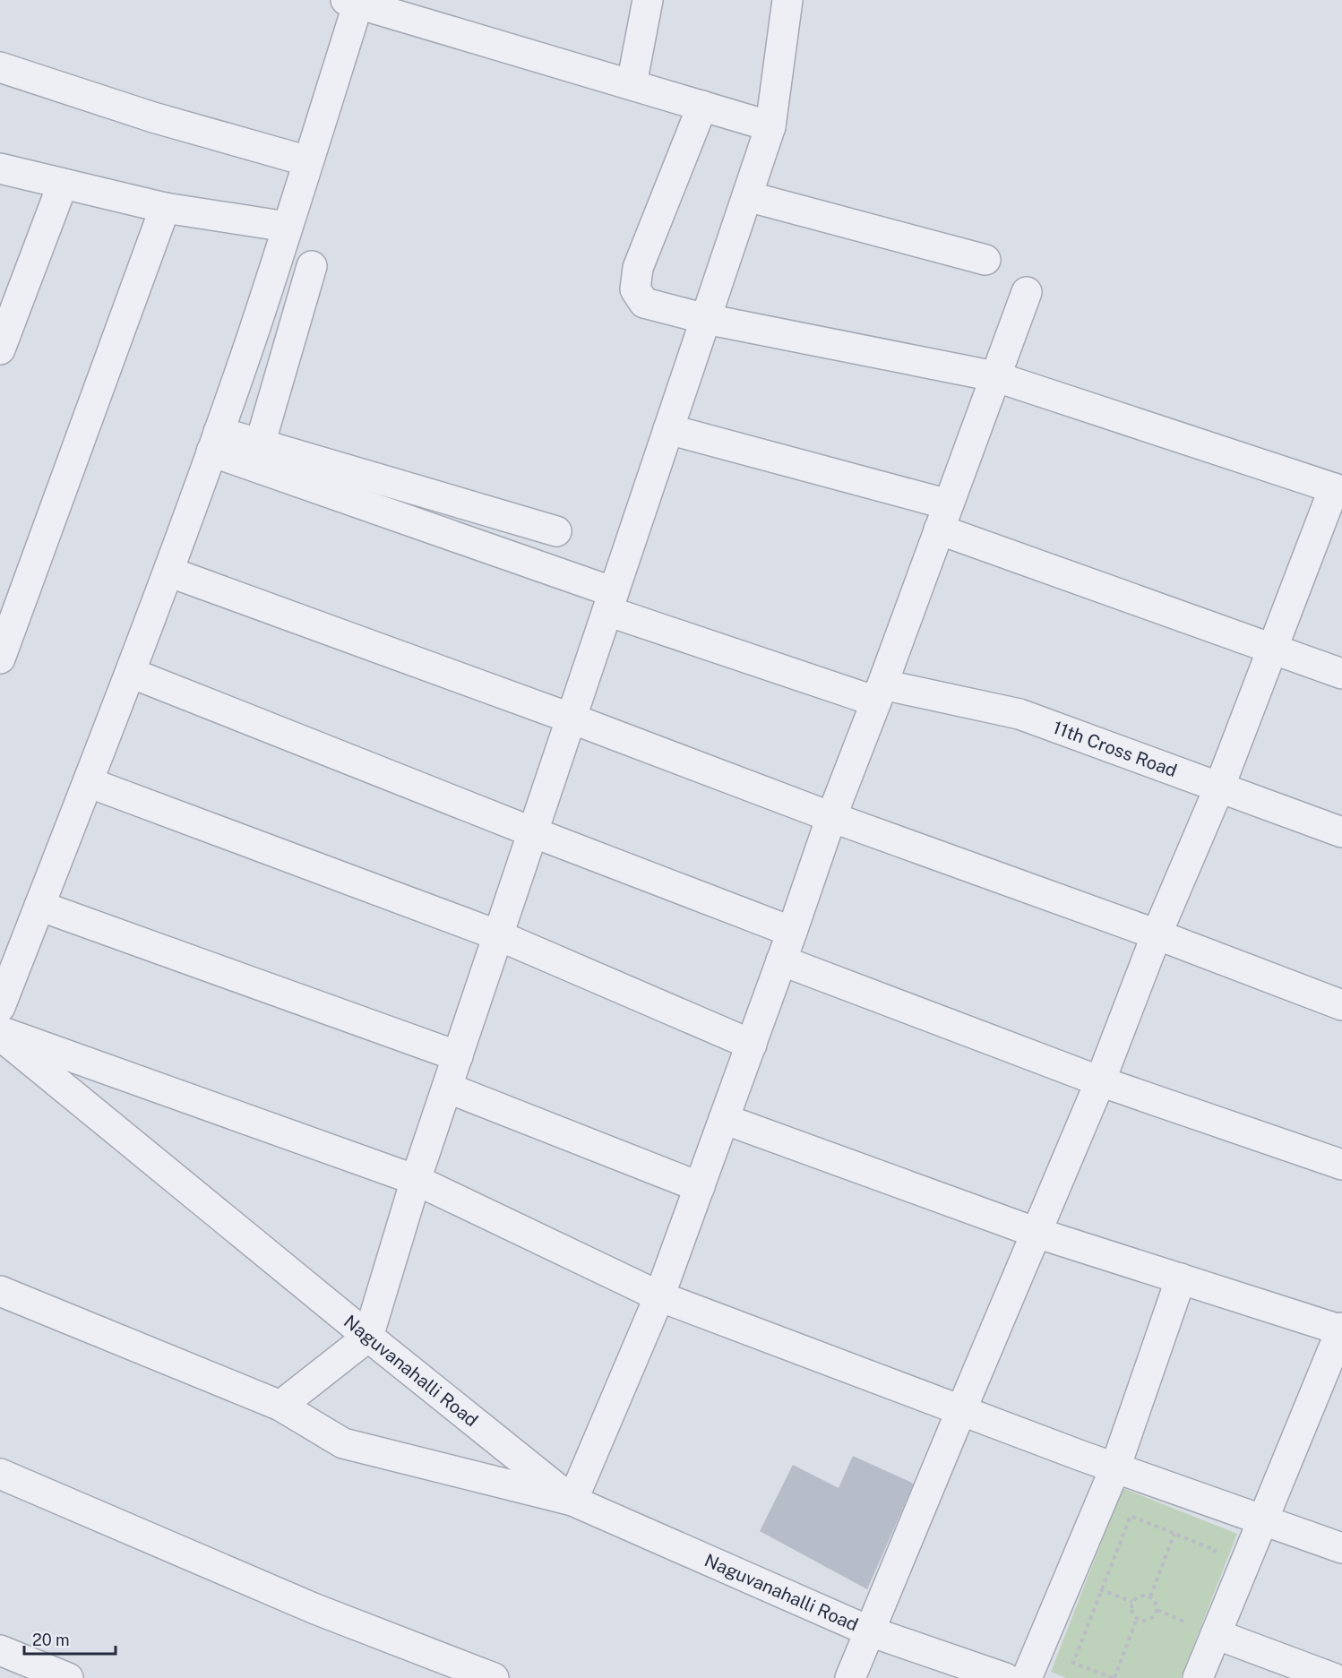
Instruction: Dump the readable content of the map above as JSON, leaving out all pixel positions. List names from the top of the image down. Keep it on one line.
{"streets":{"street":["11th Cross Road","Naguvanahalli Road"]},"scale_bar":"20 m"}
